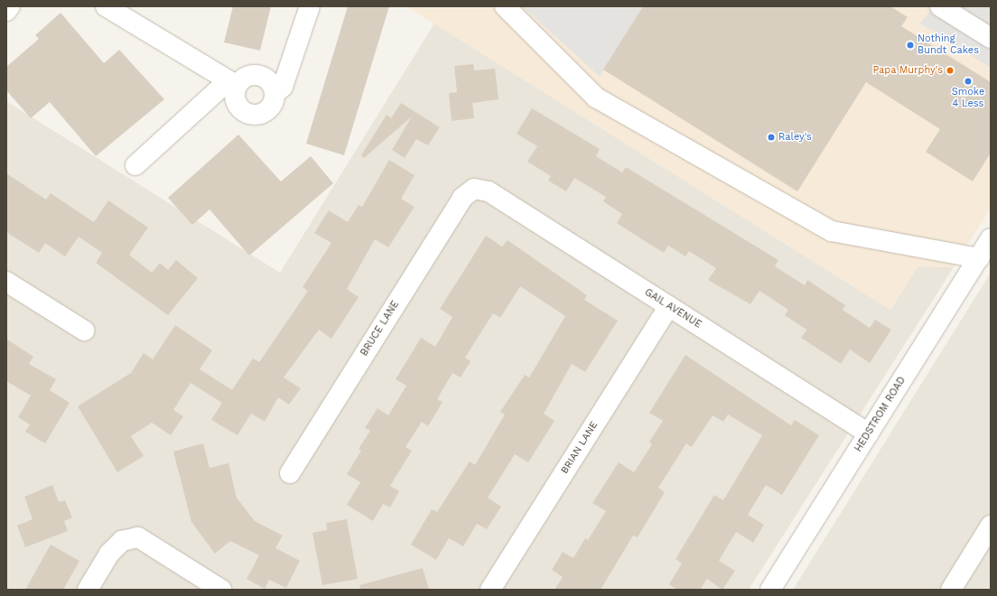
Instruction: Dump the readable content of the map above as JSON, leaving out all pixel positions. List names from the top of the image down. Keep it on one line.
{"streets":{"street":["GAIL AVENUE","BRUCE LANE","HEDSTROM ROAD","BRIAN LANE"]},"crossings":[["GAIL AVENUE","BRUCE LANE"],["GAIL AVENUE","HEDSTROM ROAD"],["GAIL AVENUE","BRIAN LANE"]],"places":["Nothing Bundt Cakes","Papa Murphy's","Smoke 4 Less","Raley's"]}
